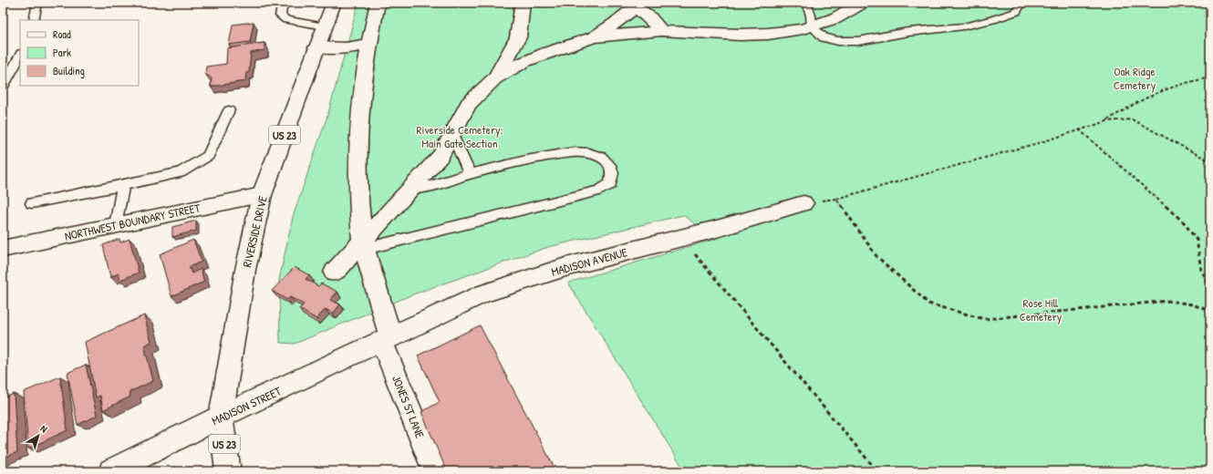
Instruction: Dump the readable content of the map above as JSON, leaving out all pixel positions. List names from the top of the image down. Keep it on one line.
{"streets":{"street":["US 23","NORTHWEST BOUNDARY STREET","RIVERSIDE DRIVE","MADISON AVENUE","MADISON STREET","JONES ST LANE"]},"crossings":[["NORTHWEST BOUNDARY STREET","RIVERSIDE DRIVE"],["RIVERSIDE DRIVE","MADISON STREET"],["MADISON AVENUE","MADISON STREET"],["MADISON AVENUE","JONES ST LANE"],["MADISON STREET","JONES ST LANE"]],"parks":["Oak Ridge Cemetery","Riverside Cemetery: Main Gate Section","Rose Hill Cemetery"],"legend":["Road","Park","Building"],"north":"top right"}
